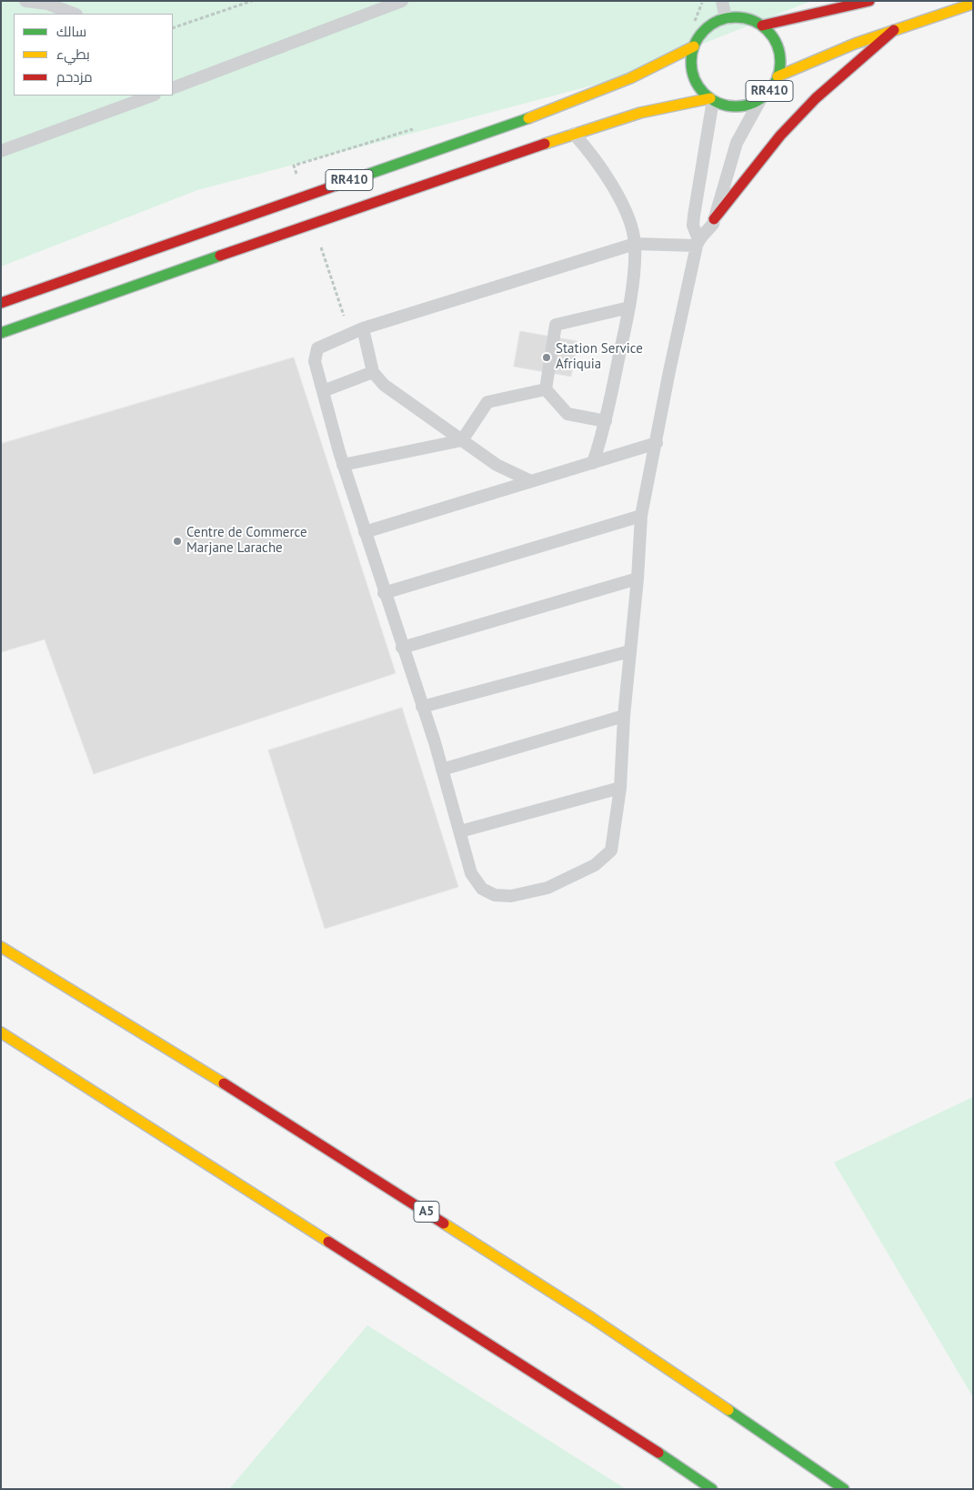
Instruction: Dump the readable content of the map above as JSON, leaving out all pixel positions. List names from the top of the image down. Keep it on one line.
{"streets":{"highway":["RR410","A5"]},"places":["Station Service Afriquia","Centre de Commerce Marjane Larache"],"legend":["سالك","بطيء","مزدحم"]}
